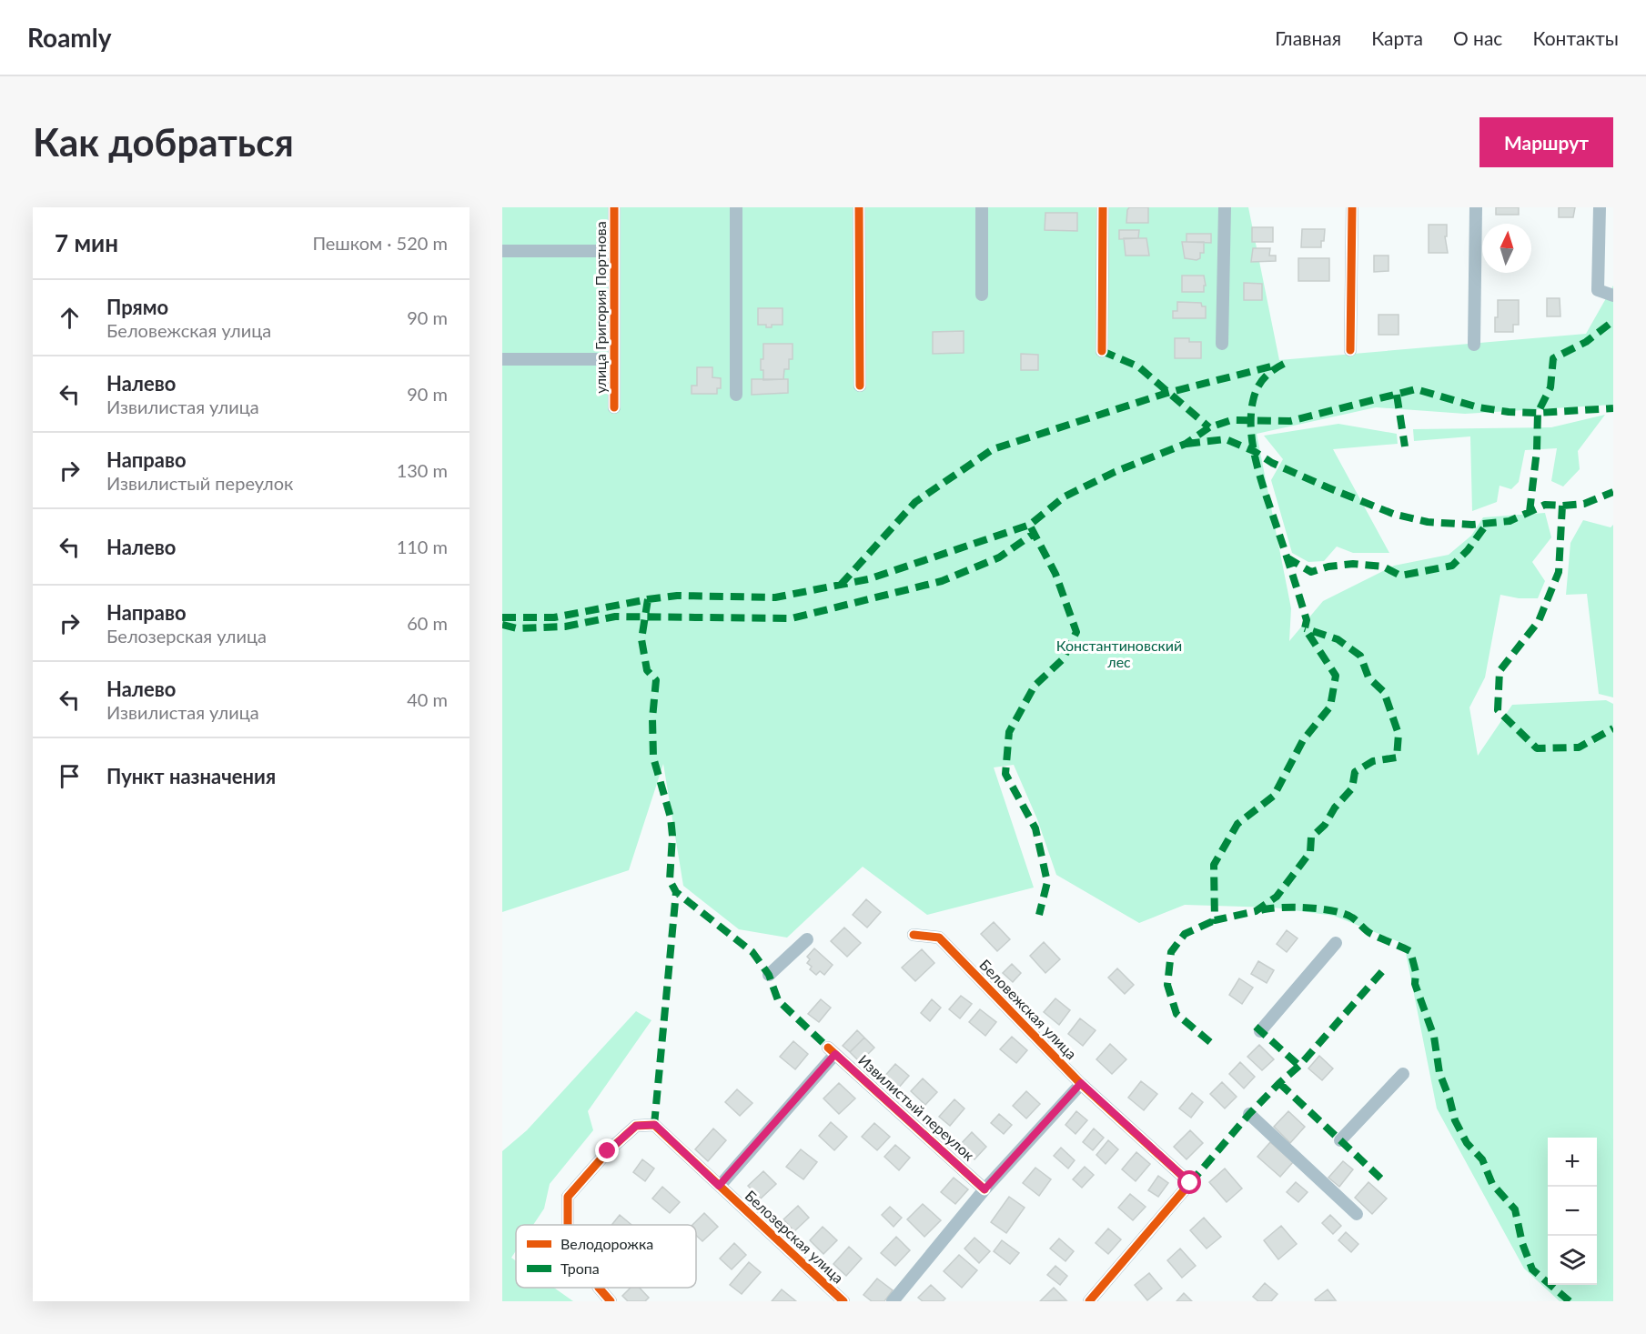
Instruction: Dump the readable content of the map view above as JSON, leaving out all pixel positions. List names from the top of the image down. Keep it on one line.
{"streets":{"street":["улица Григория Портнова","Беловежская улица","Извилистый переулок","Белозерская улица"]},"crossings":[["Извилистый переулок","Белозерская улица"]],"parks":["Константиновский лес"],"legend":["Велодорожка","Тропа"],"north":"top","page":{"header":"Roamly","nav":["Главная","Карта","О нас","Контакты"],"buttons":"Маршрут","title":"Как добраться","heading":["7 мин","Пешком · 520 m"],"list":[["Прямо","Беловежская улица","90 m"],["Налево","Извилистая улица","90 m"],["Направо","Извилистый переулок","130 m"],["Налево","110 m"],["Направо","Белозерская улица","60 m"],["Налево","Извилистая улица","40 m"],"Пункт назначения"],"map_buttons":["+","−"]}}
